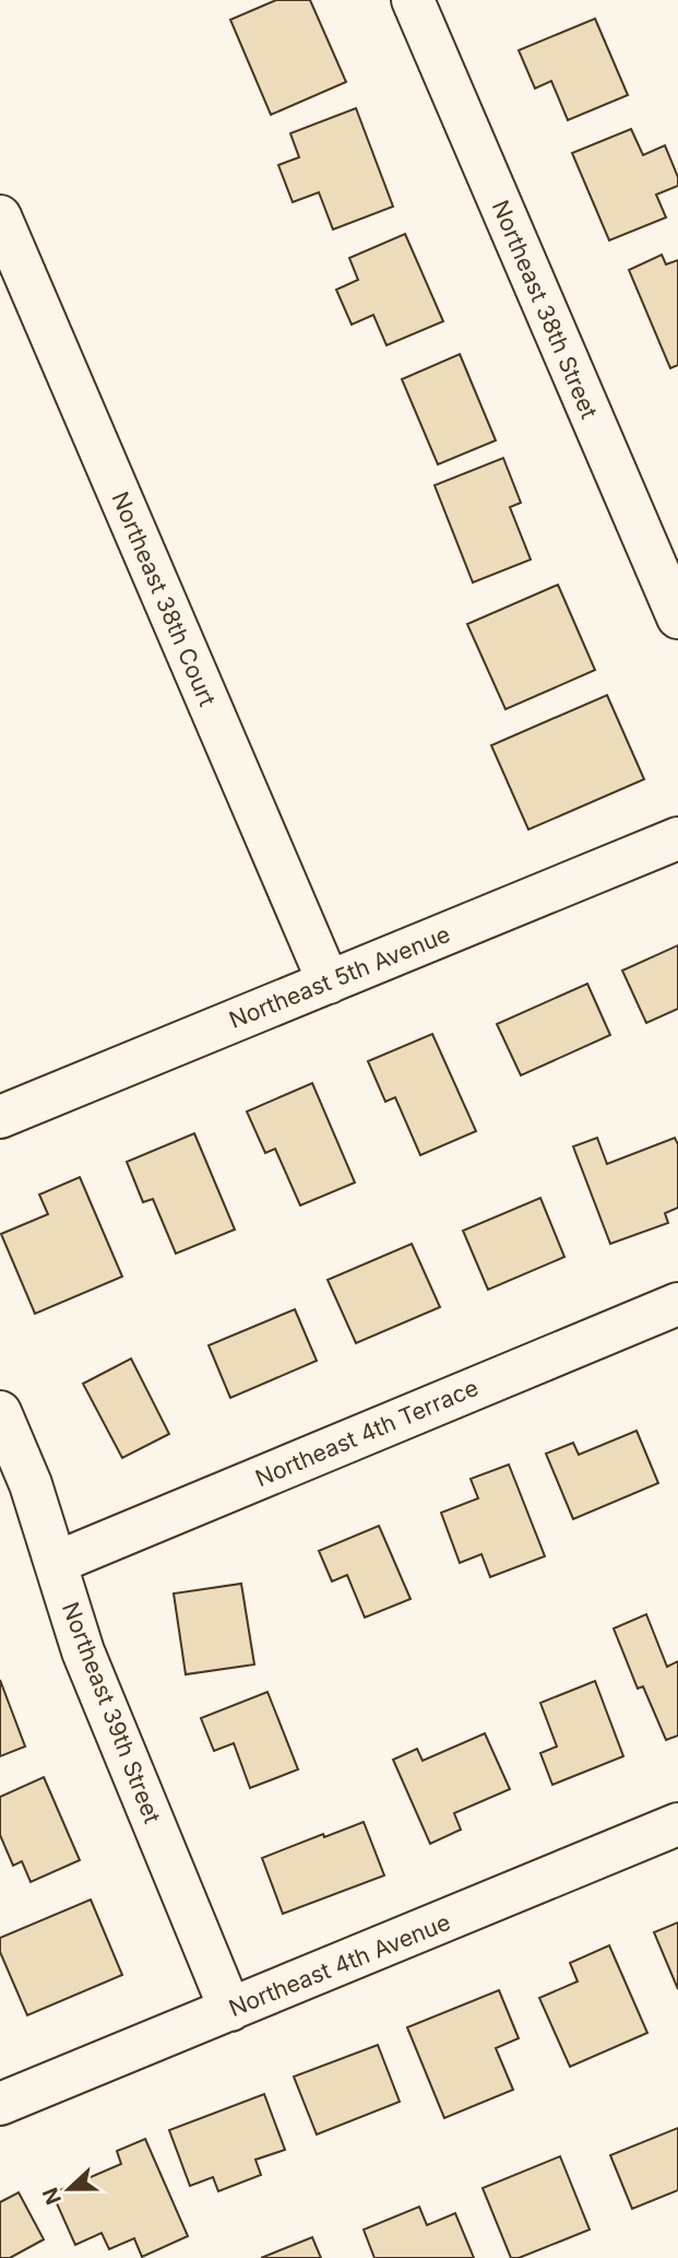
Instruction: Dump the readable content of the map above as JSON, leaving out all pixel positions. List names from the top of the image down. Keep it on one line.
{"streets":{"street":["Northeast 38th Street","Northeast 38th Court","Northeast 5th Avenue","Northeast 4th Terrace","Northeast 39th Street","Northeast 4th Avenue"]},"crossings":[["Northeast 38th Court","Northeast 5th Avenue"],["Northeast 4th Terrace","Northeast 39th Street"],["Northeast 39th Street","Northeast 4th Avenue"]],"north":"left"}
